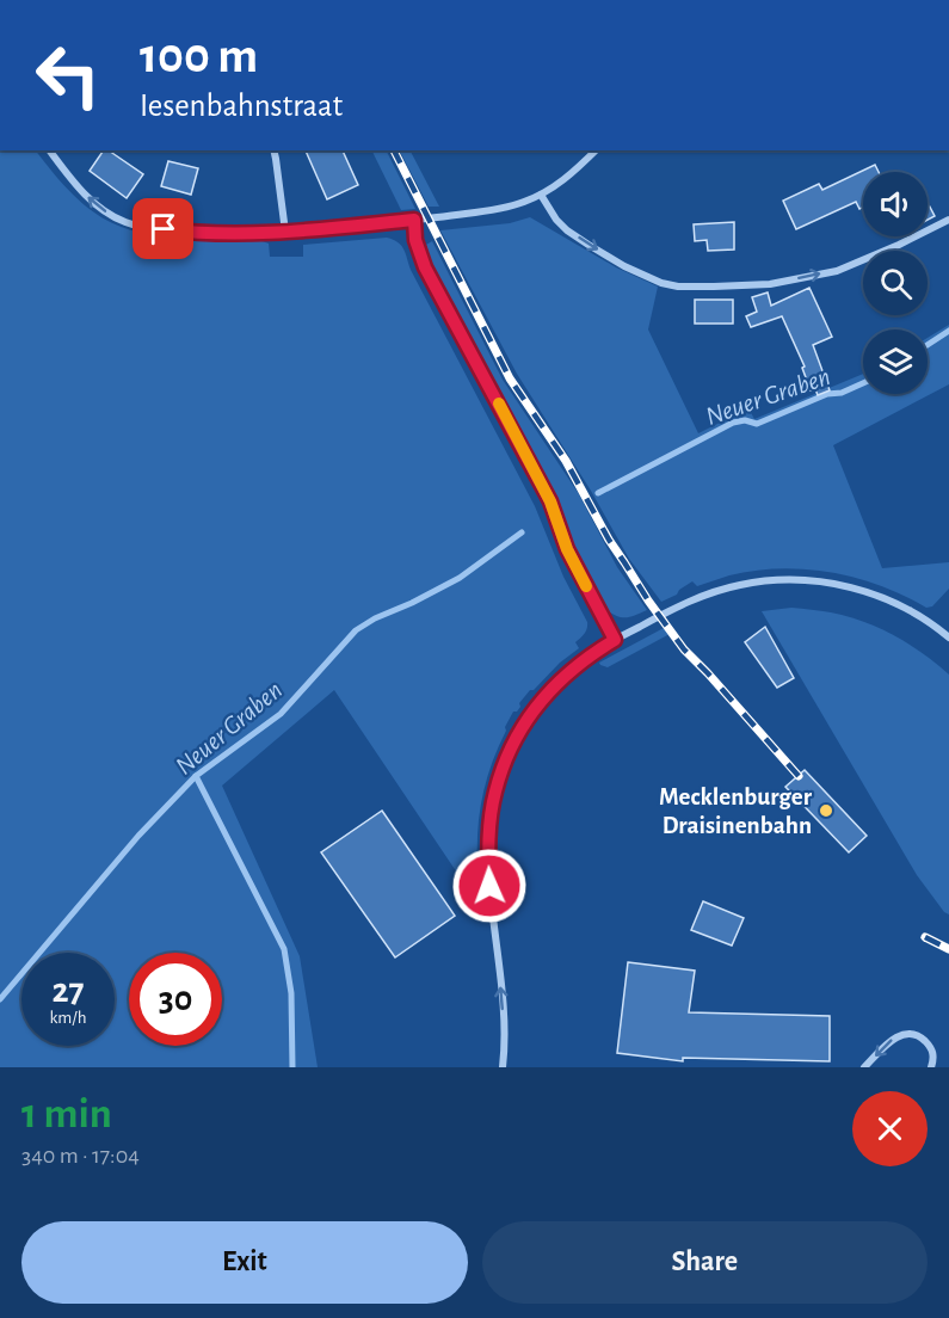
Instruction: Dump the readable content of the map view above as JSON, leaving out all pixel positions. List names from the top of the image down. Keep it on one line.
{"water":["Neuer Graben"],"places":["Mecklenburger Draisinenbahn"],"page":{"turn":["100 m","Iesenbahnstraat"],"speed":"27 km/h","limit":"30","heading":["1 min","340 m · 17:04"],"buttons":["Exit","Share"]}}
